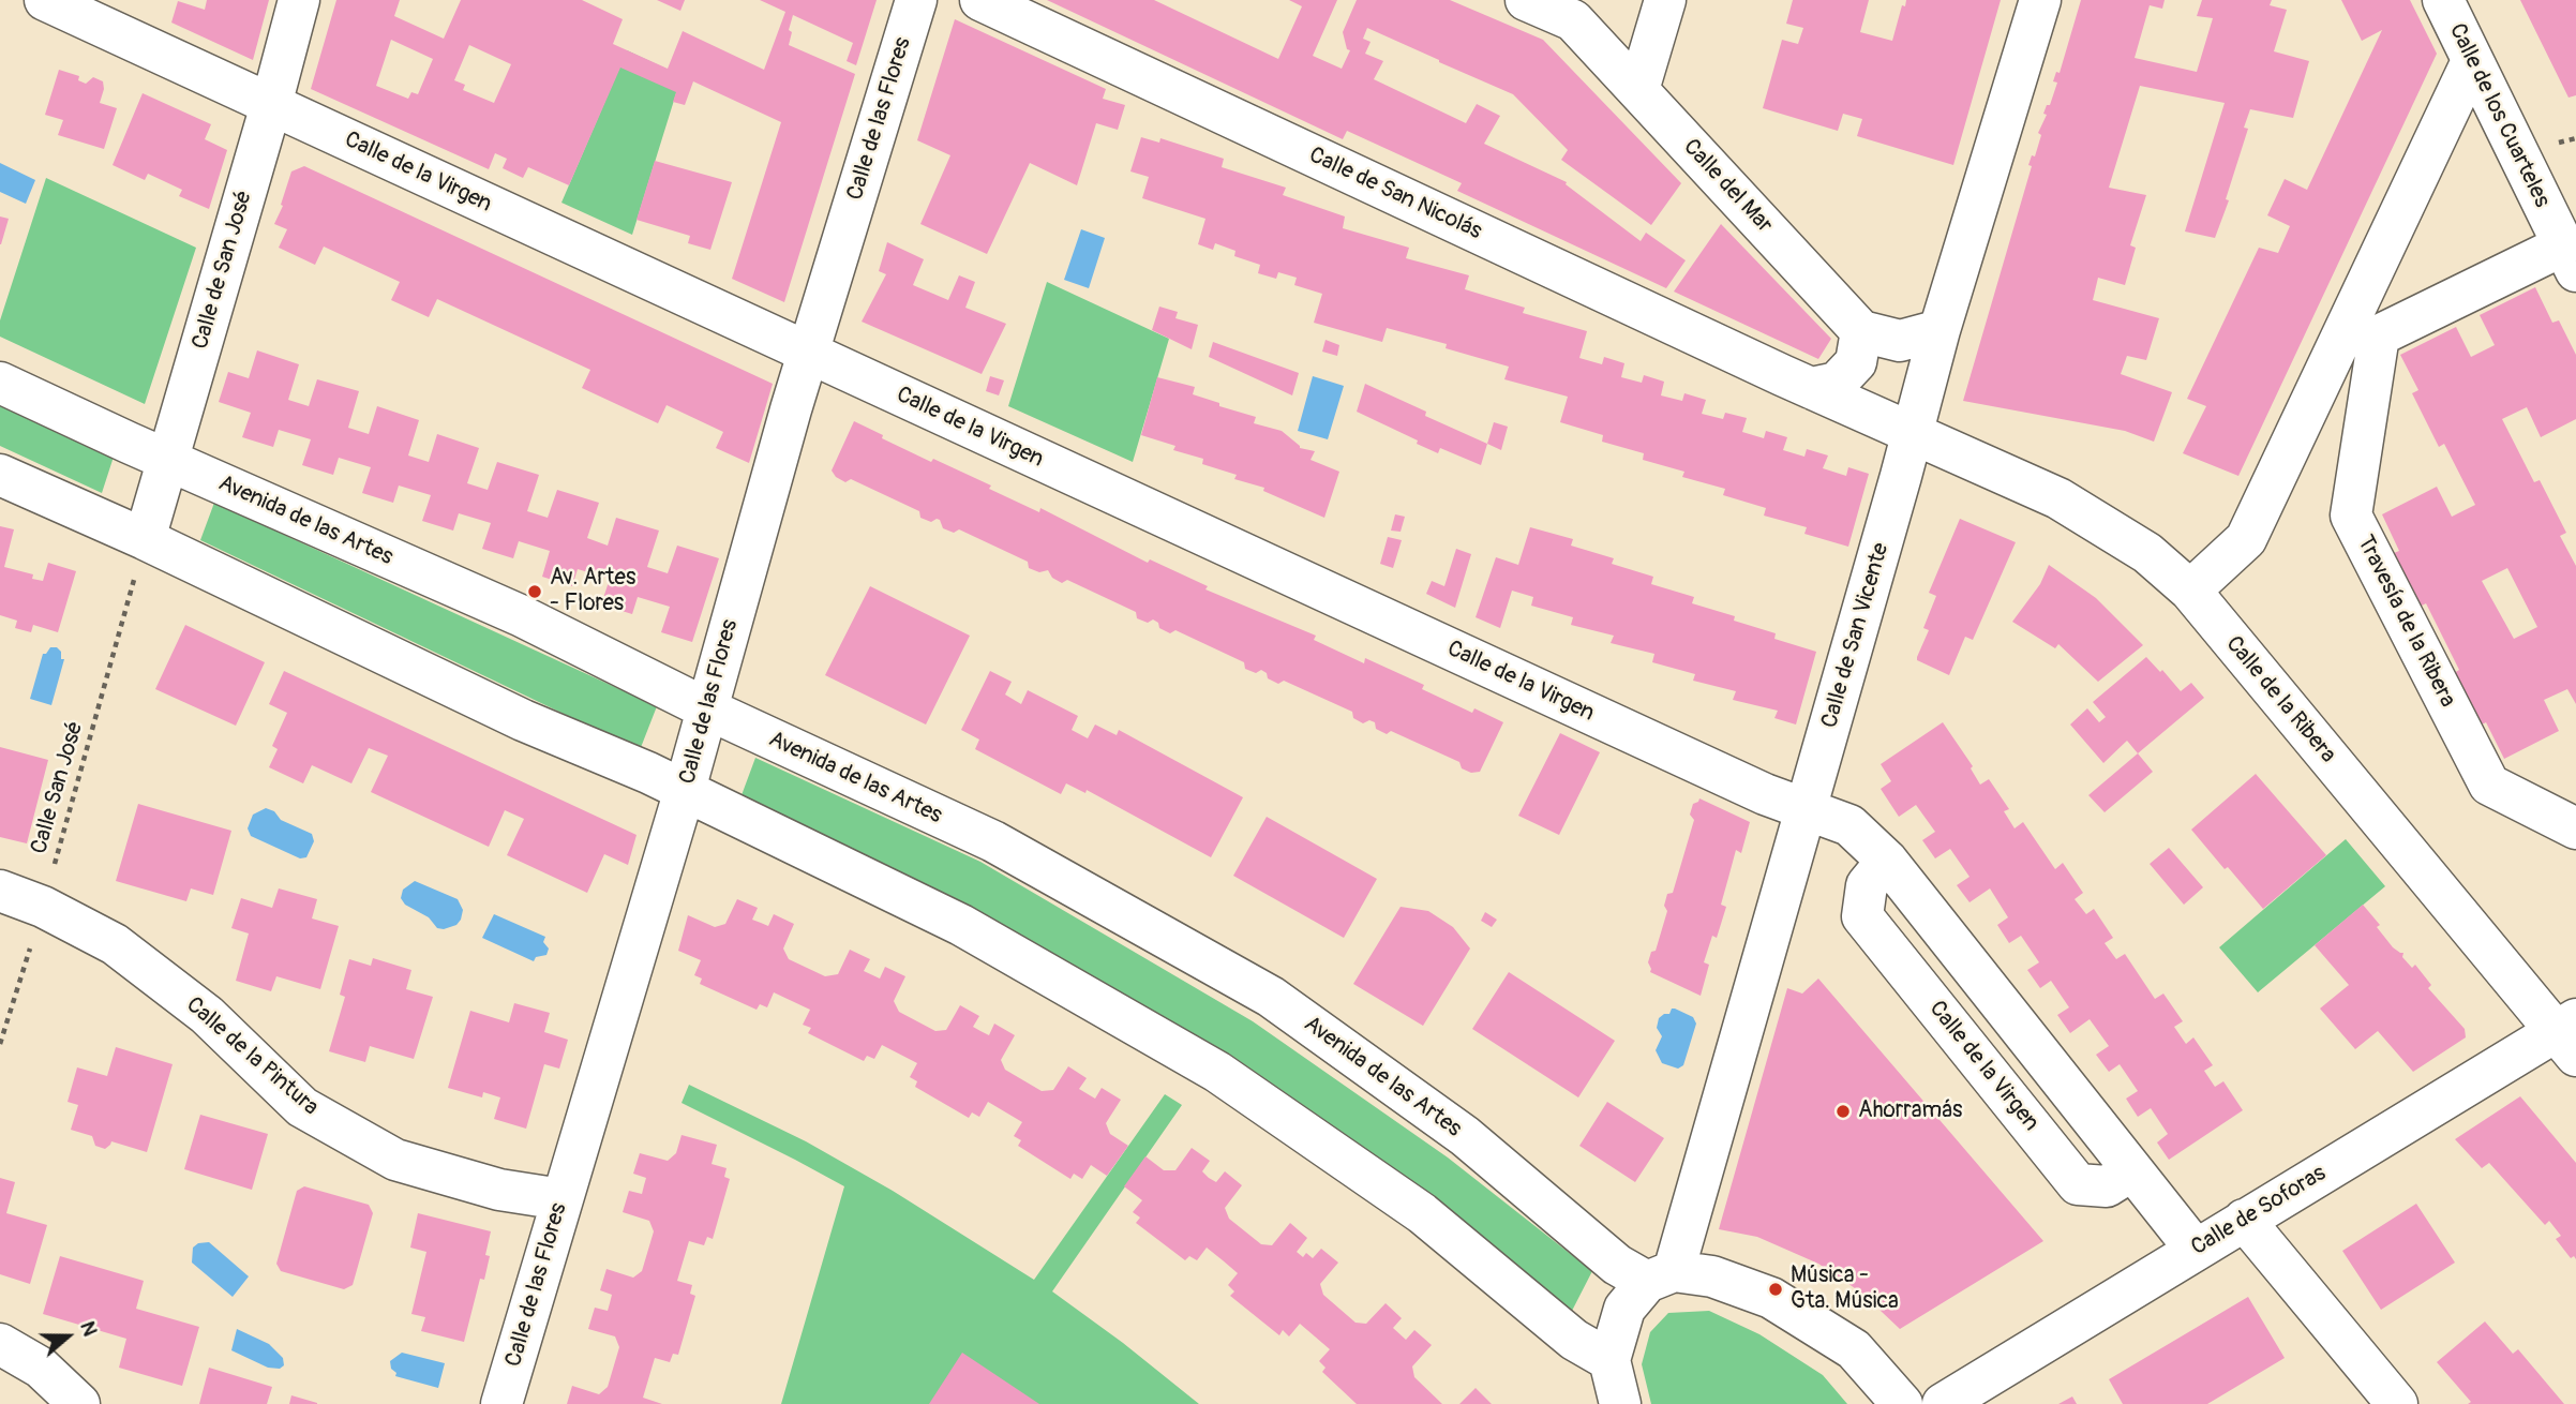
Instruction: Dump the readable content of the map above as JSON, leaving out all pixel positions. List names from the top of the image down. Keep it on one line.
{"streets":{"street":["Calle de los Cuarteles","Calle de las Flores","Calle de la Virgen","Calle del Mar","Calle de San Nicolás","Calle de San José","Avenida de las Artes","Travesía de la Ribera","Calle de San Vicente","Calle de la Ribera","Calle de la Pintura","Calle de Soforas"],"path":["Calle San José"]},"crossings":[["Calle de los Cuarteles","Travesía de la Ribera"],["Calle de las Flores","Calle de la Virgen"],["Calle de las Flores","Avenida de las Artes"],["Calle de las Flores","Calle de la Pintura"],["Calle de la Virgen","Calle de San José"],["Calle de la Virgen","Calle de San Vicente"],["Calle de la Virgen","Calle de Soforas"],["Calle de San Nicolás","Calle de San Vicente"],["Calle de San Nicolás","Calle de la Ribera"],["Calle de San José","Avenida de las Artes"],["Calle de San José","Calle San José"],["Avenida de las Artes","Calle de San Vicente"],["Calle de San Vicente","Calle de la Ribera"],["Calle de la Ribera","Calle de Soforas"],["Calle San José","Calle de la Pintura"]],"places":["Av. Artes - Flores","Ahorramás","Música - Gta. Música"],"north":"right"}
